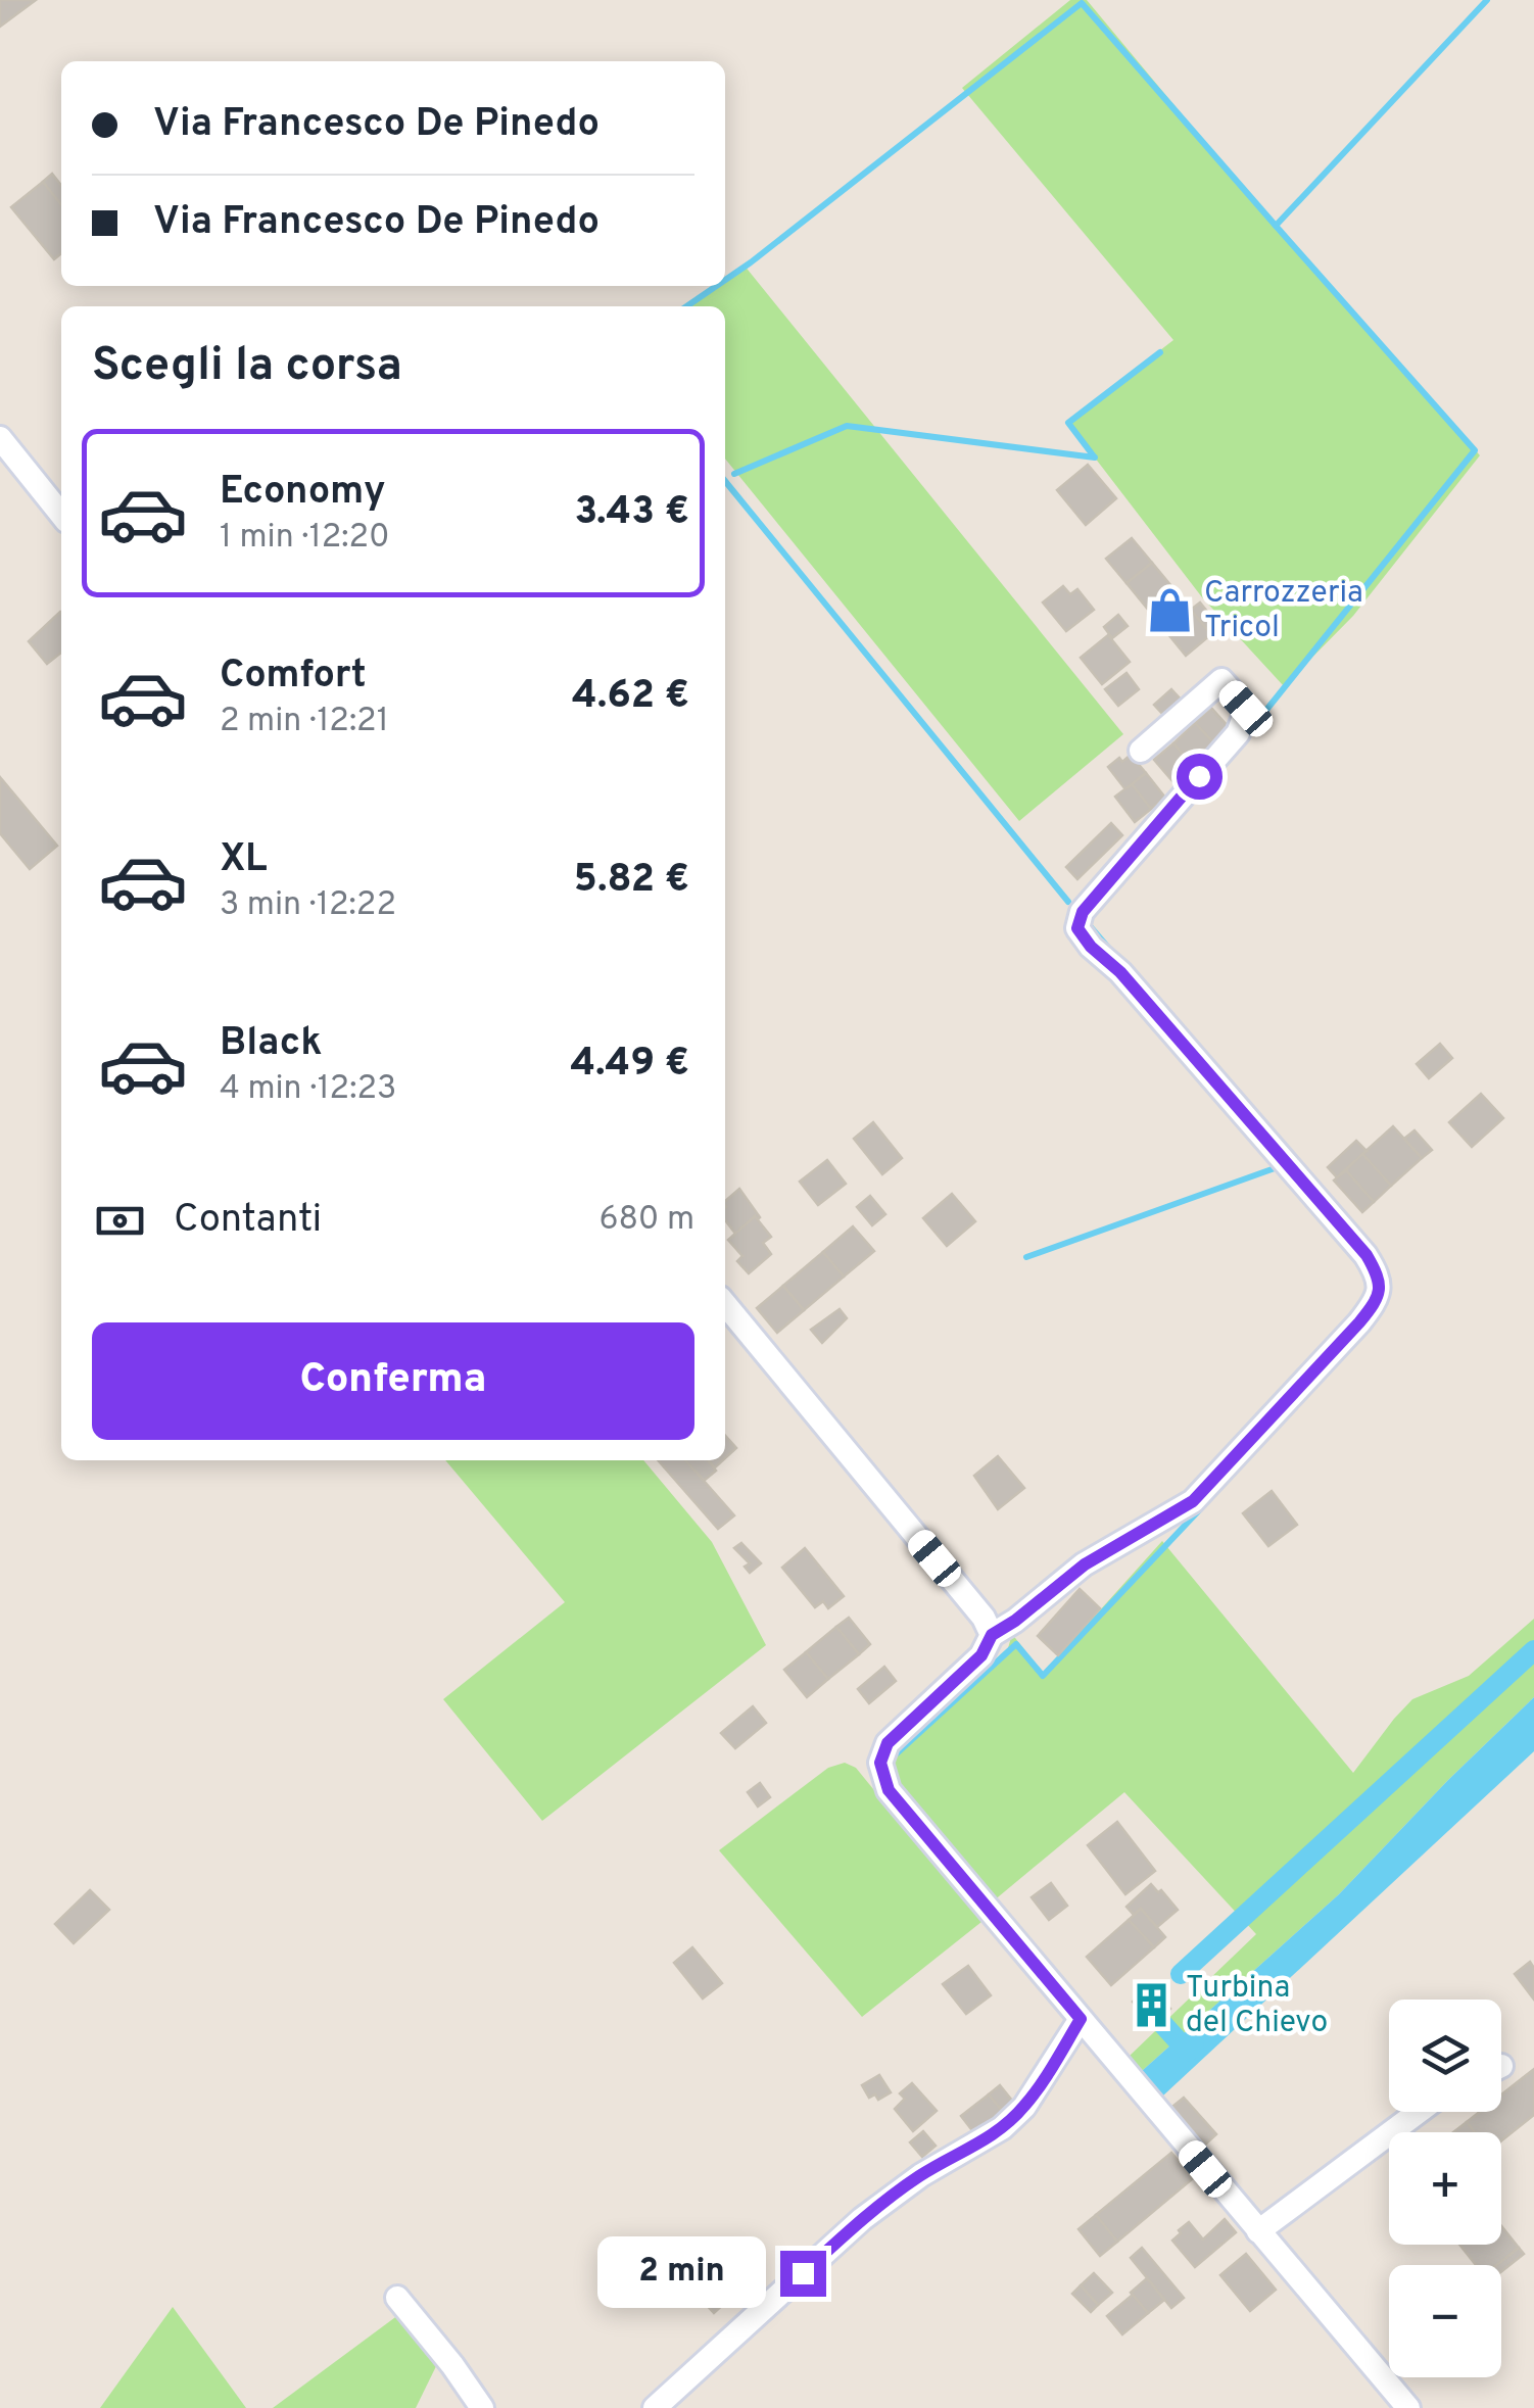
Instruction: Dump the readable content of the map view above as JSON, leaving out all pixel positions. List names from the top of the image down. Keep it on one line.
{"places":{"shop":["Carrozzeria Tricol"],"building":["Turbina del Chievo"]},"page":{"banner":["Via Francesco De Pinedo","Via Francesco De Pinedo"],"heading":"Scegli la corsa","list":[{"name":"Economy","note":"1 min · 12:20","value":"3.43 €"},{"name":"Comfort","note":"2 min · 12:21","value":"4.62 €"},{"name":"XL","note":"3 min · 12:22","value":"5.82 €"},{"name":"Black","note":"4 min · 12:23","value":"4.49 €"}],"pay":["Contanti","680 m"],"buttons":"Conferma","map_buttons":["+","−"],"bubble":"2 min"}}
